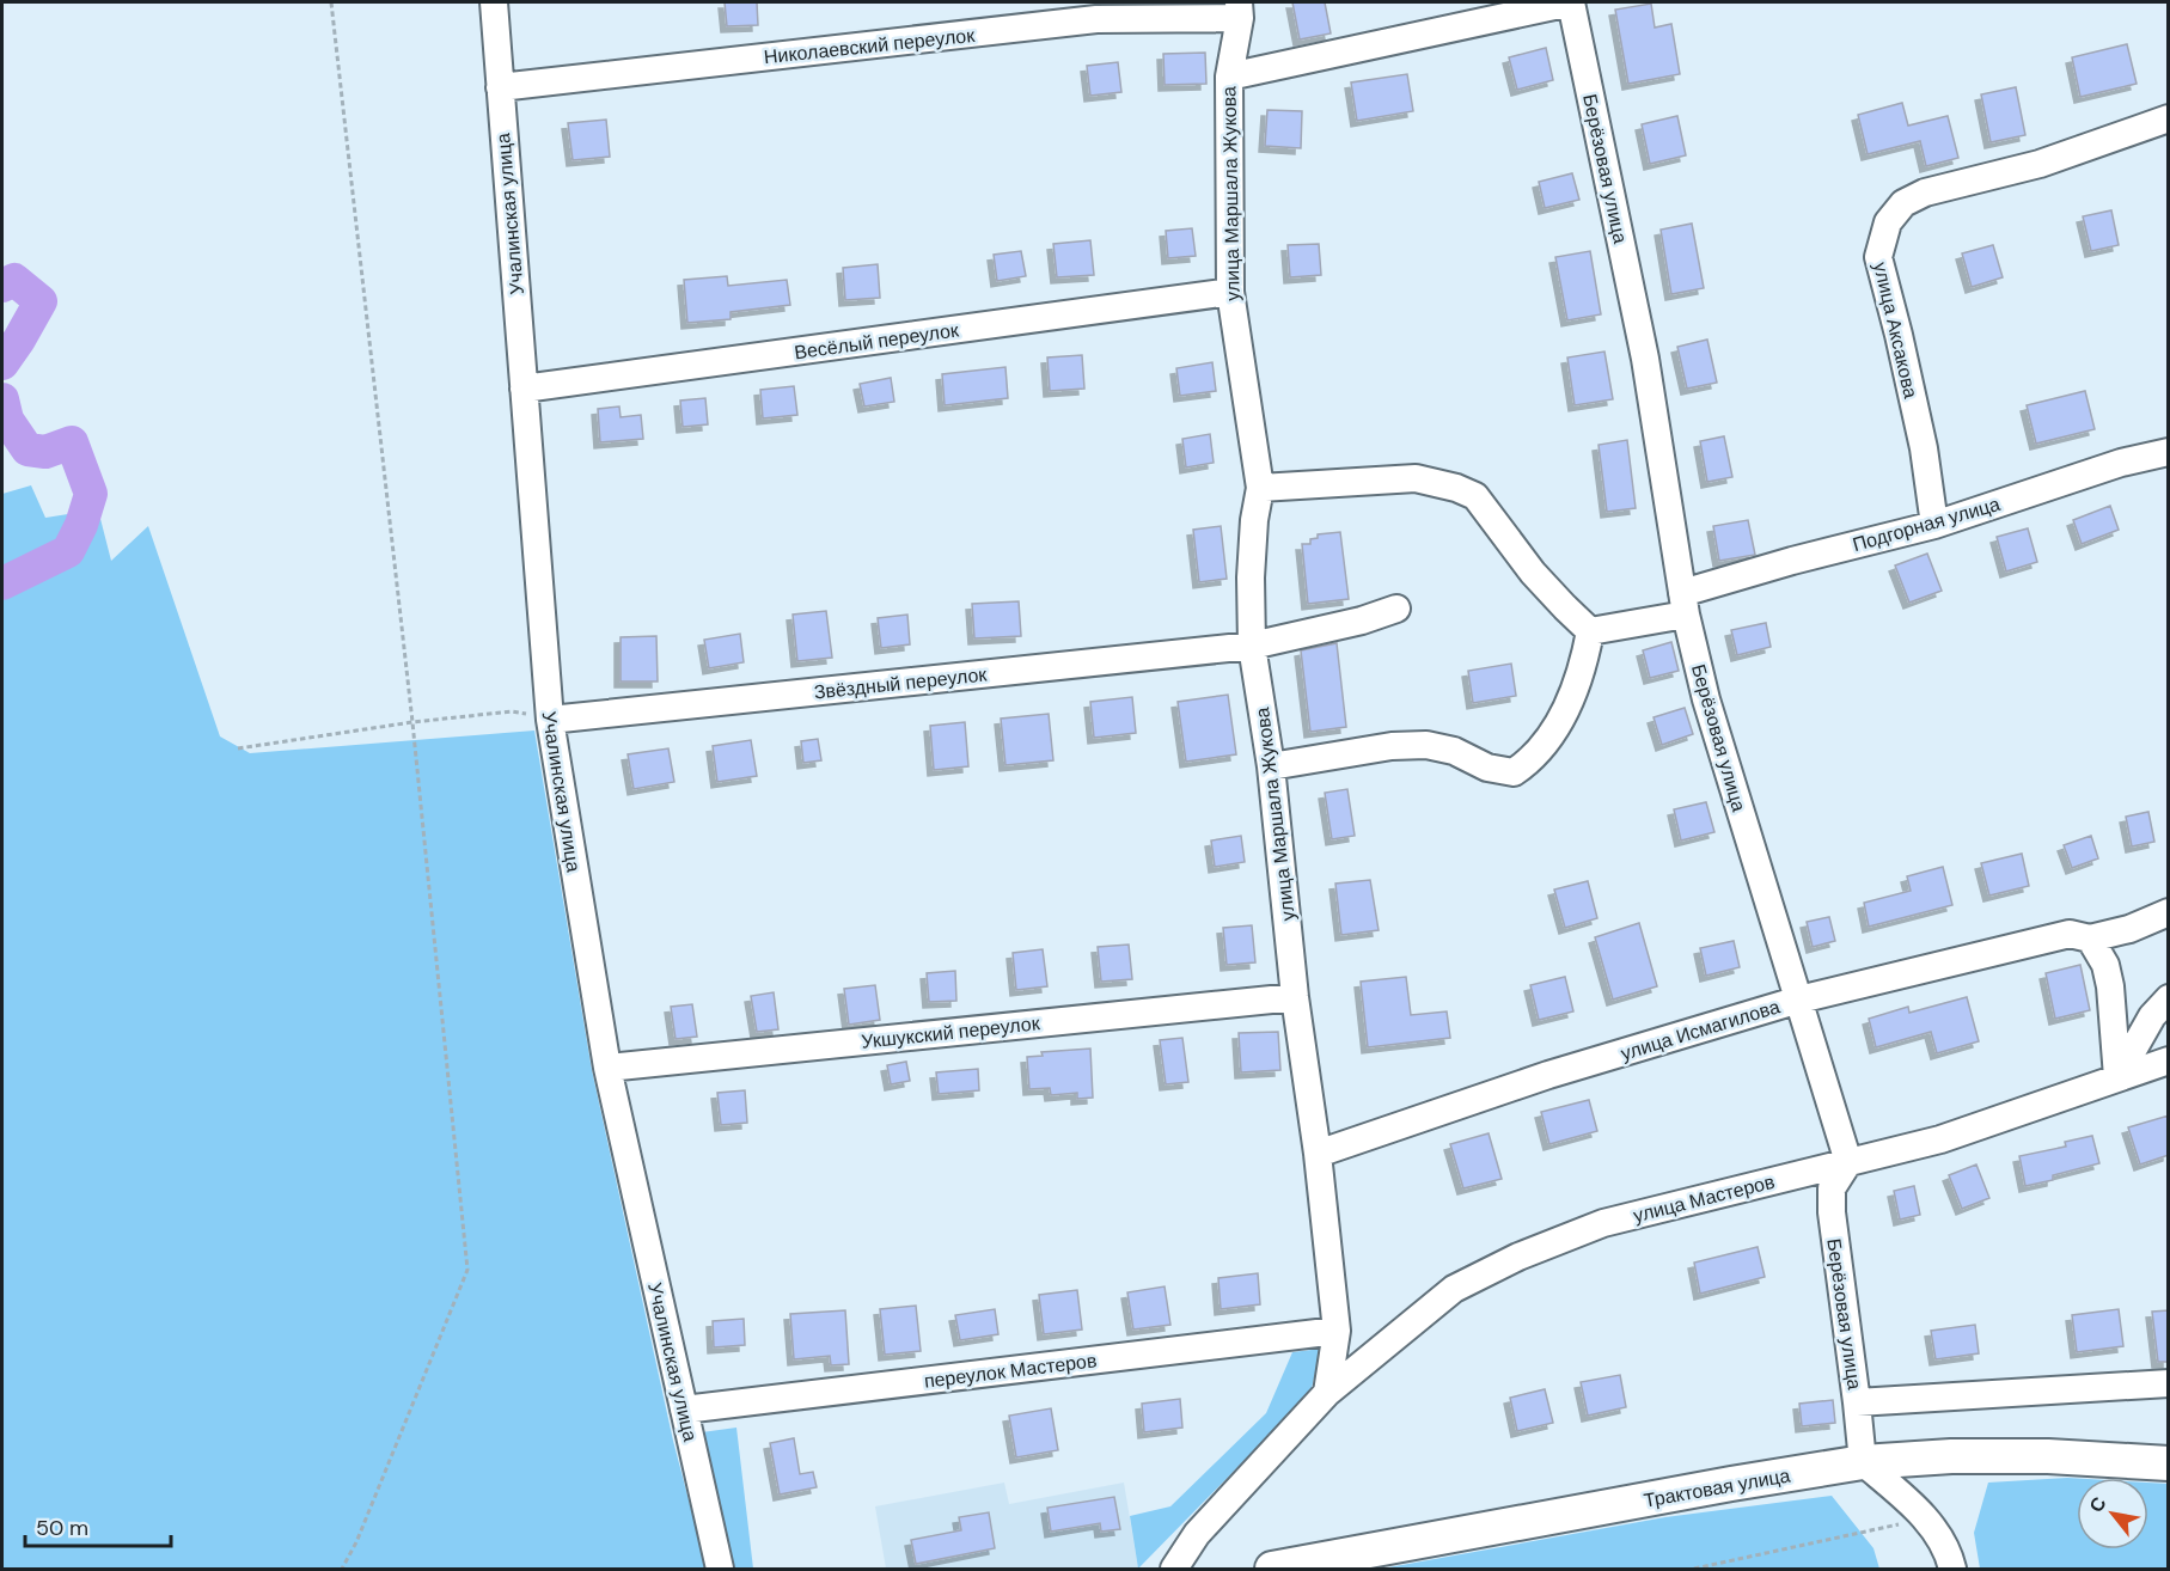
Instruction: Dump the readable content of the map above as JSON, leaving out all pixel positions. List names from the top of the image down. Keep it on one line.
{"streets":{"main road":["Трактовая улица"],"street":["Николаевский переулок","Берёзовая улица","улица Маршала Жукова","Учалинская улица","улица Аксакова","Весёлый переулок","Подгорная улица","Звёздный переулок","улица Исмагилова","Укшукский переулок","улица Мастеров","переулок Мастеров"]},"crossings":[["Николаевский переулок","улица Маршала Жукова"],["Николаевский переулок","Учалинская улица"],["Берёзовая улица","Подгорная улица"],["Берёзовая улица","улица Исмагилова"],["Берёзовая улица","улица Мастеров"],["Берёзовая улица","Трактовая улица"],["улица Маршала Жукова","Весёлый переулок"],["улица Маршала Жукова","Звёздный переулок"],["улица Маршала Жукова","улица Исмагилова"],["улица Маршала Жукова","Укшукский переулок"],["улица Маршала Жукова","улица Мастеров"],["улица Маршала Жукова","переулок Мастеров"],["Учалинская улица","Весёлый переулок"],["Учалинская улица","Звёздный переулок"],["Учалинская улица","Укшукский переулок"],["Учалинская улица","переулок Мастеров"],["улица Аксакова","Подгорная улица"]],"scale_bar":"50 m","north":"top left"}
